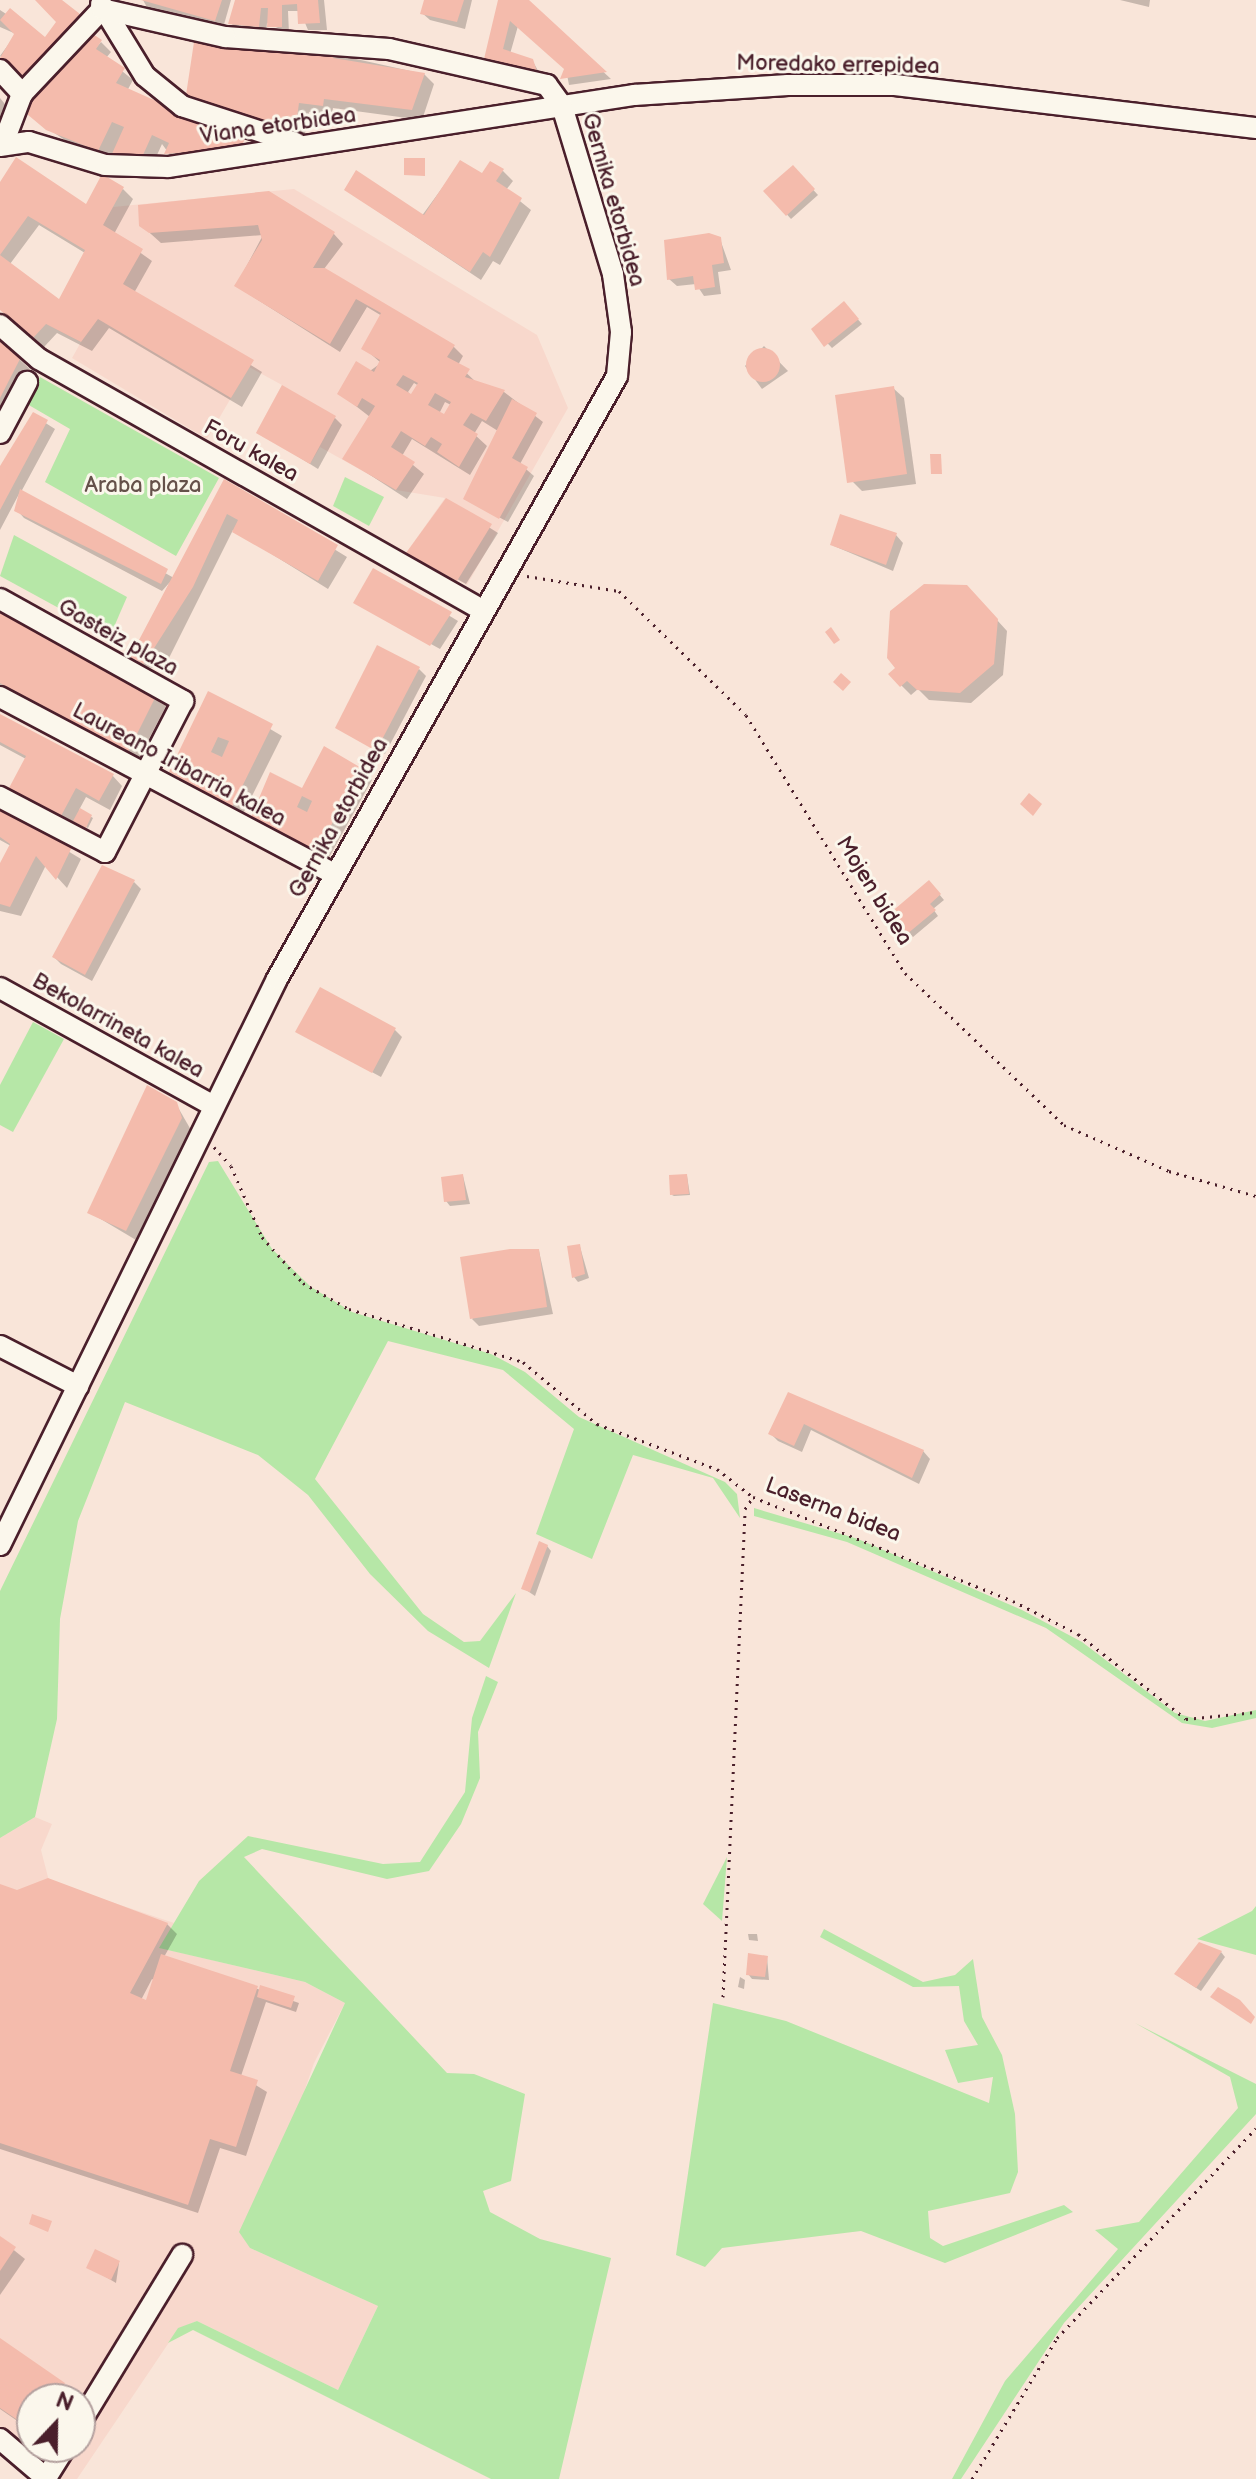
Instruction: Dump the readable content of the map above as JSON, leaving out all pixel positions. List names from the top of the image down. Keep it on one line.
{"streets":{"street":["Moredako errepidea","Viana etorbidea","Gernika etorbidea","Foru kalea","Gasteiz plaza","Laureano Iribarria kalea","Bekolarrineta kalea"],"path":["Mojen bidea","Laserna bidea"]},"crossings":[["Moredako errepidea","Viana etorbidea"],["Moredako errepidea","Gernika etorbidea"],["Viana etorbidea","Gernika etorbidea"],["Gernika etorbidea","Foru kalea"],["Gernika etorbidea","Laureano Iribarria kalea"],["Gernika etorbidea","Mojen bidea"],["Gernika etorbidea","Bekolarrineta kalea"],["Gernika etorbidea","Laserna bidea"],["Gasteiz plaza","Laureano Iribarria kalea"]],"parks":["Araba plaza"],"north":"top"}
